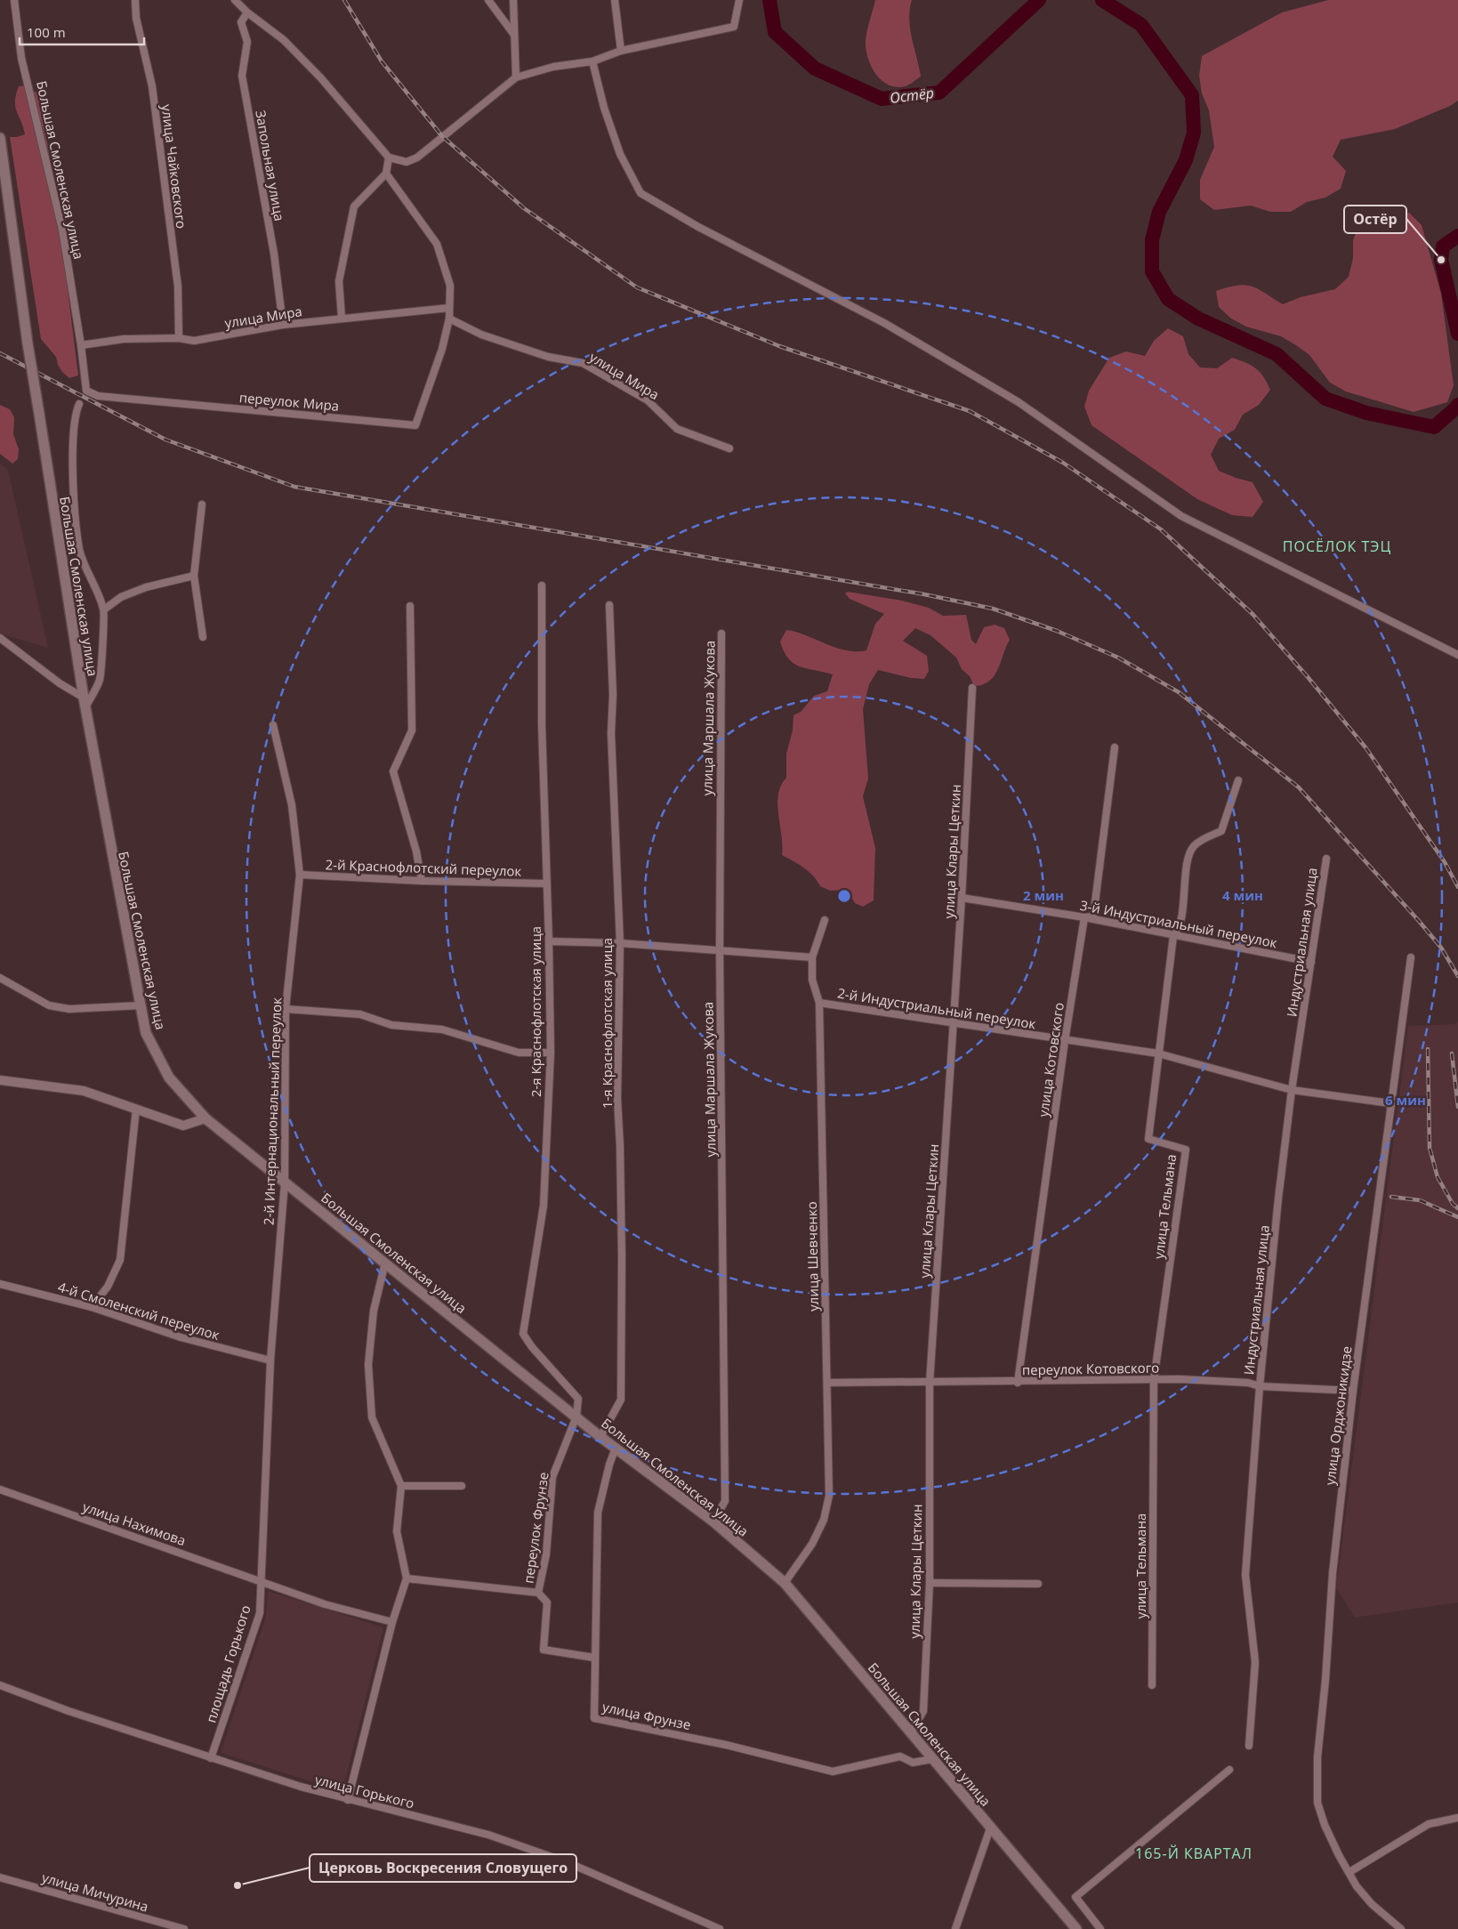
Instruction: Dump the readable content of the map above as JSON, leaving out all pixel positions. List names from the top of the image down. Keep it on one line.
{"streets":{"main road":["Большая Смоленская улица"],"street":["Запольная улица","улица Чайковского","улица Мира","переулок Мира","улица Маршала Жукова","улица Клары Цеткин","2-й Краснофлотский переулок","3-й Индустриальный переулок","Индустриальная улица","2-й Индустриальный переулок","2-я Краснофлотская улица","1-я Краснофлотская улица","улица Котовского","2-й Интернациональный переулок","улица Тельмана","улица Шевченко","4-й Смоленский переулок","переулок Котовского","улица Орджоникидзе","улица Нахимова","переулок Фрунзе","площадь Горького","улица Фрунзе","улица Горького","улица Мичурина"]},"crossings":[["Запольная улица","улица Мира"],["улица Чайковского","улица Мира"],["Большая Смоленская улица","улица Мира"],["Большая Смоленская улица","переулок Мира"],["Большая Смоленская улица","улица Маршала Жукова"],["Большая Смоленская улица","улица Клары Цеткин"],["Большая Смоленская улица","2-я Краснофлотская улица"],["Большая Смоленская улица","1-я Краснофлотская улица"],["Большая Смоленская улица","2-й Интернациональный переулок"],["Большая Смоленская улица","улица Шевченко"],["Большая Смоленская улица","переулок Фрунзе"],["Большая Смоленская улица","улица Фрунзе"],["улица Мира","переулок Мира"],["улица Клары Цеткин","3-й Индустриальный переулок"],["улица Клары Цеткин","2-й Индустриальный переулок"],["улица Клары Цеткин","переулок Котовского"],["2-й Краснофлотский переулок","2-я Краснофлотская улица"],["2-й Краснофлотский переулок","2-й Интернациональный переулок"],["3-й Индустриальный переулок","Индустриальная улица"],["3-й Индустриальный переулок","улица Котовского"],["3-й Индустриальный переулок","улица Тельмана"],["Индустриальная улица","2-й Индустриальный переулок"],["Индустриальная улица","переулок Котовского"],["2-й Индустриальный переулок","улица Котовского"],["2-й Индустриальный переулок","улица Тельмана"],["2-й Индустриальный переулок","улица Шевченко"],["2-й Индустриальный переулок","улица Орджоникидзе"],["2-я Краснофлотская улица","переулок Фрунзе"],["улица Котовского","переулок Котовского"],["2-й Интернациональный переулок","4-й Смоленский переулок"],["2-й Интернациональный переулок","улица Нахимова"],["2-й Интернациональный переулок","площадь Горького"],["улица Тельмана","переулок Котовского"],["улица Шевченко","переулок Котовского"],["переулок Котовского","улица Орджоникидзе"],["улица Нахимова","площадь Горького"],["переулок Фрунзе","улица Фрунзе"],["площадь Горького","улица Горького"]],"districts":["ПОСЁЛОК ТЭЦ","165-Й КВАРТАЛ"],"water":["Остёр"],"places":["Остёр","Церковь Воскресения Словущего"],"scale_bar":"100 m","rings":["2 мин","4 мин","6 мин"]}
